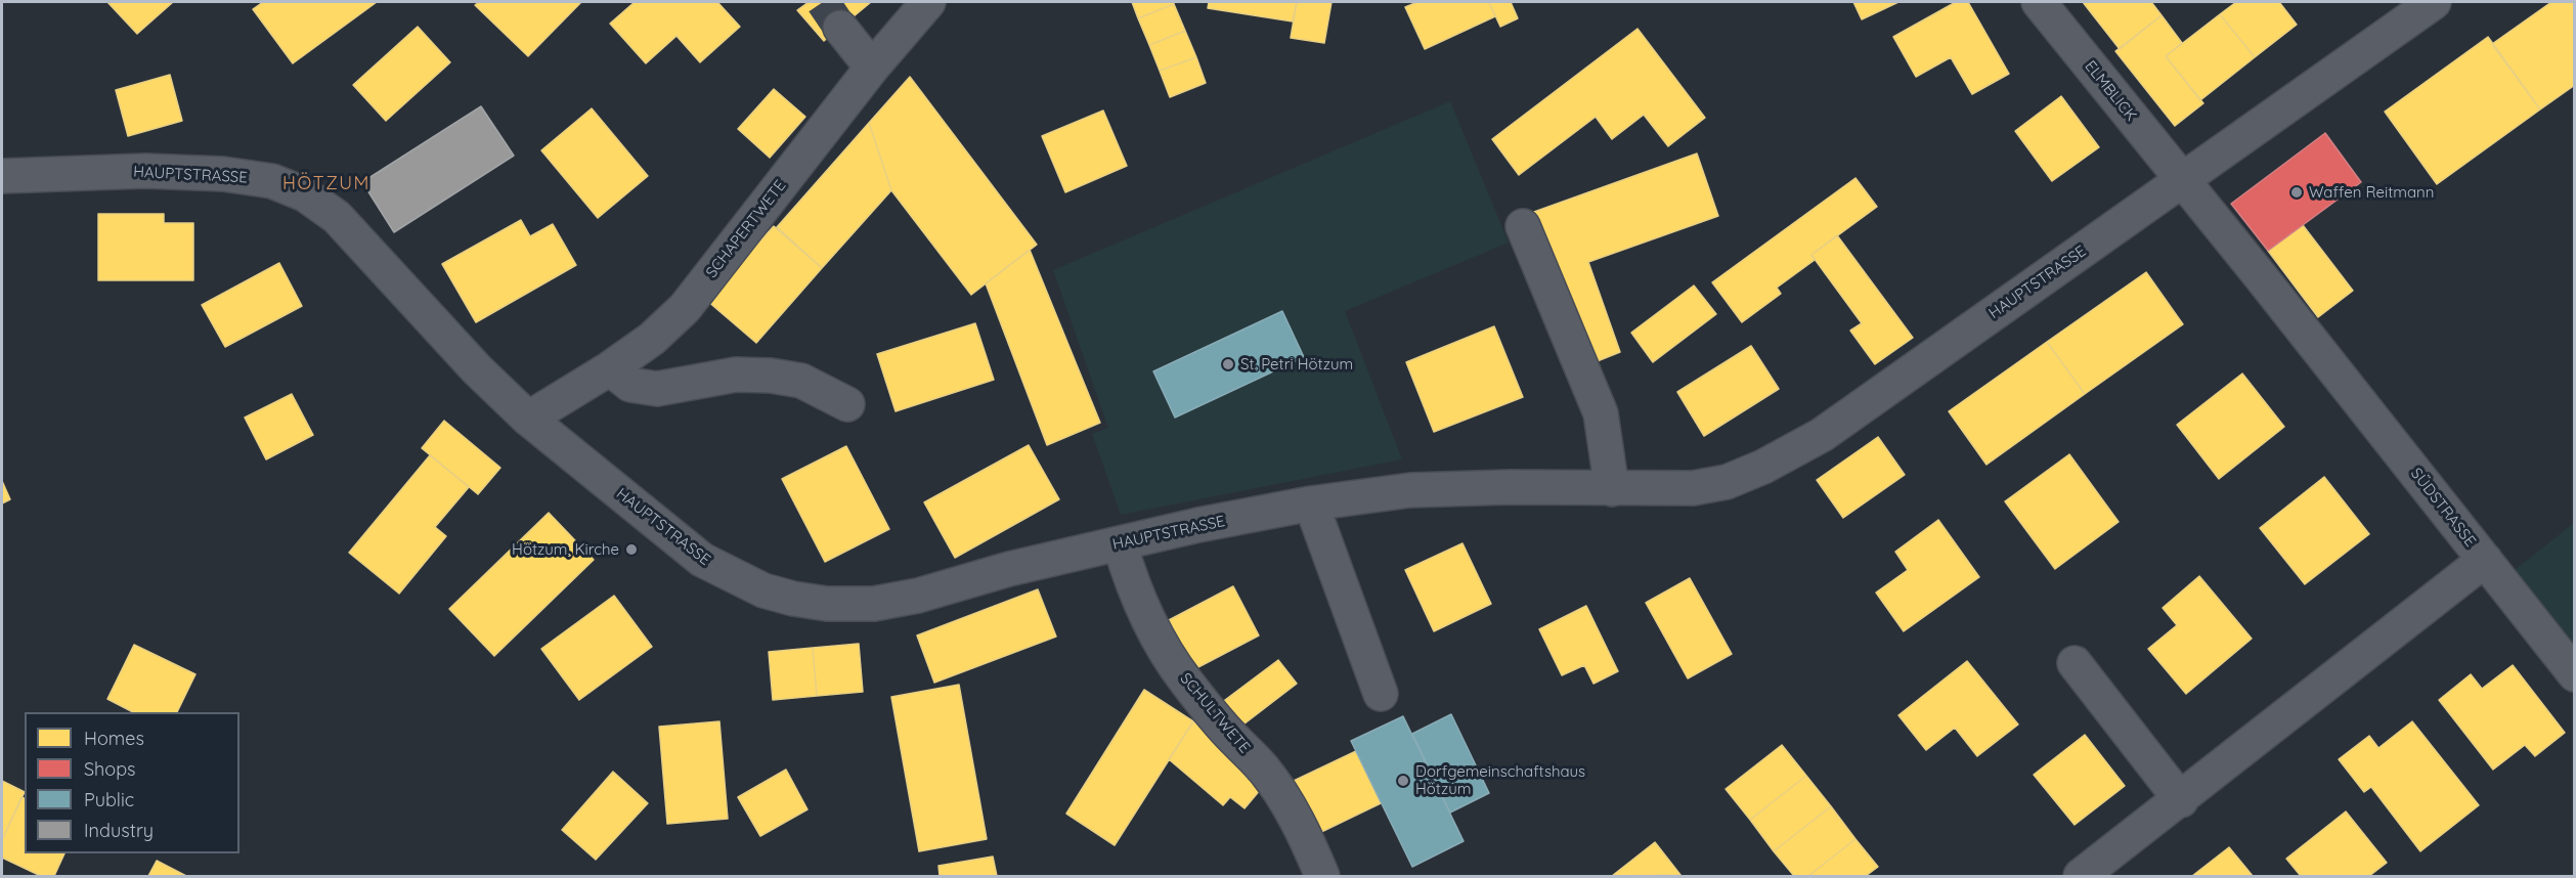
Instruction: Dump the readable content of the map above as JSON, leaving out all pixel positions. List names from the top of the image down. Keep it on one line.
{"streets":{"street":["ELMBLICK","HAUPTSTRASSE","SCHAPERTWETE","SÜDSTRASSE","SCHULTWETE"]},"crossings":[["ELMBLICK","HAUPTSTRASSE"],["ELMBLICK","SÜDSTRASSE"],["HAUPTSTRASSE","SCHAPERTWETE"],["HAUPTSTRASSE","SÜDSTRASSE"],["HAUPTSTRASSE","SCHULTWETE"]],"districts":["HÖTZUM"],"places":["Waffen Reitmann","St. Petri Hötzum","Hötzum, Kirche","Dorfgemeinschaftshaus Hötzum"],"legend":["Homes","Shops","Public","Industry"]}
